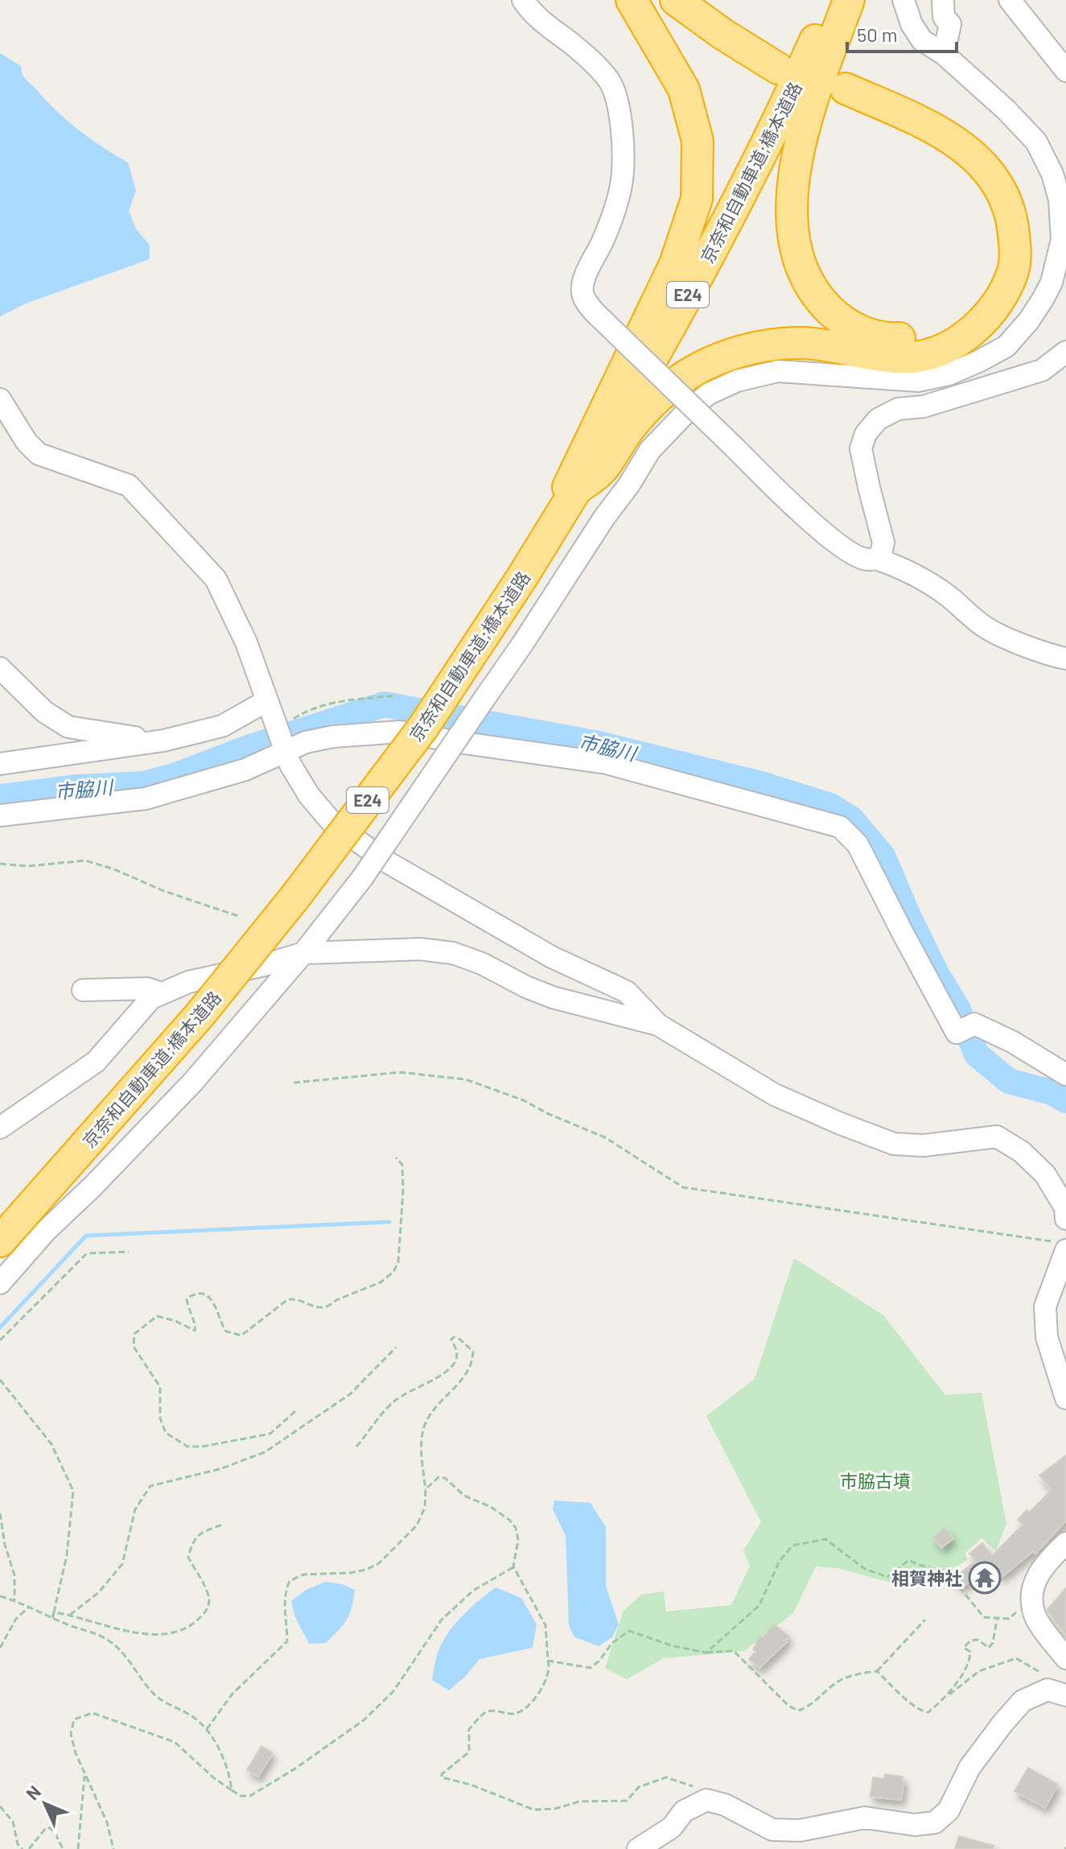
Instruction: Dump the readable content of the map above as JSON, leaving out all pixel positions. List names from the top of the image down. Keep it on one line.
{"streets":{"highway":["京奈和自動車道;橋本道路","E24"]},"water":["市脇川"],"parks":["市脇古墳"],"places":{"temple":["相賀神社"]},"scale_bar":"50 m","north":"top left"}
